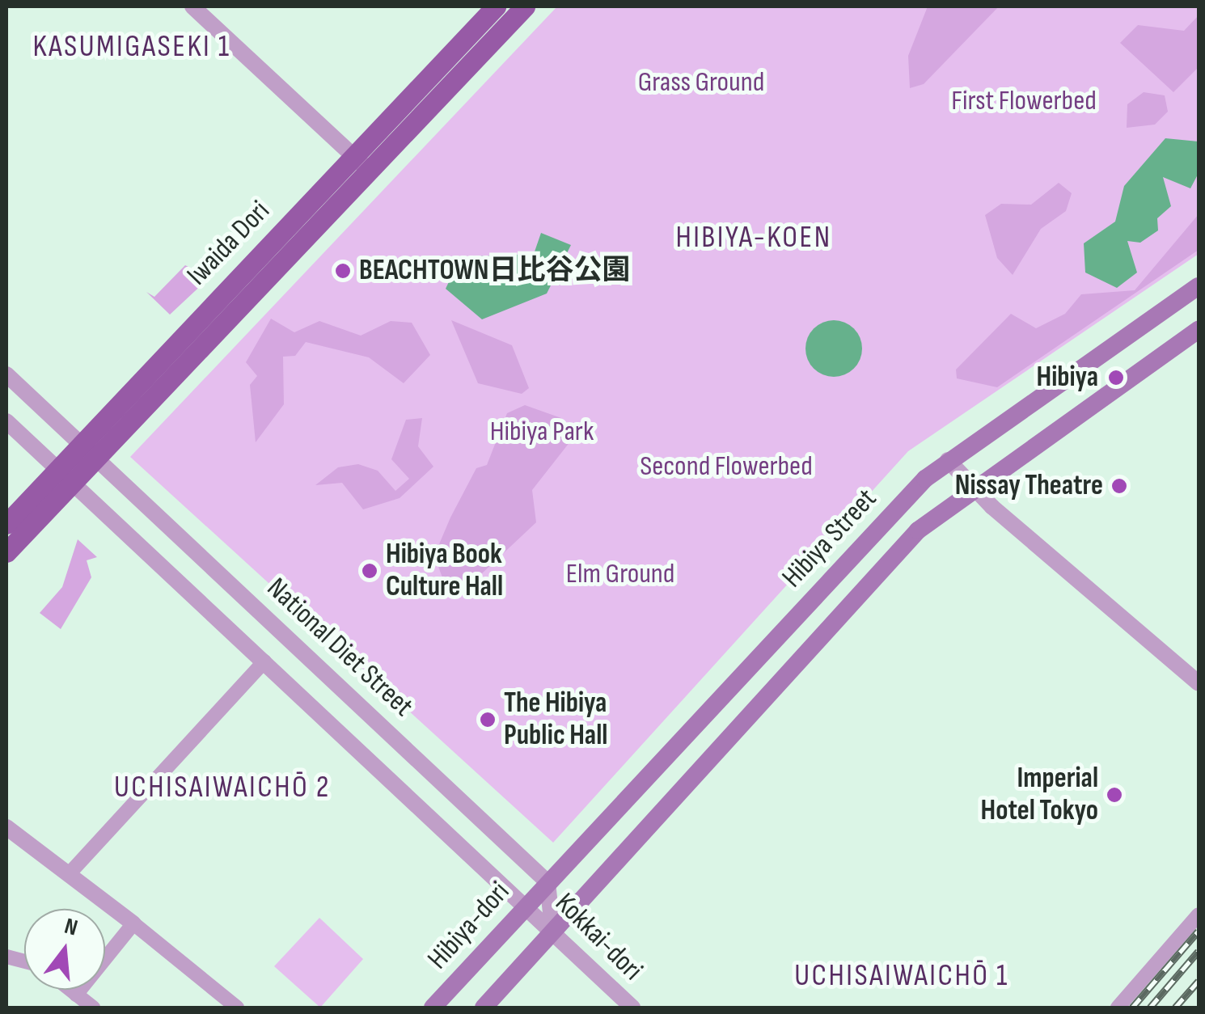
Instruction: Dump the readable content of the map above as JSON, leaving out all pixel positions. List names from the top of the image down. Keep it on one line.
{"streets":{"main road":["Iwaida Dori","Hibiya Street","Hibiya-dori"],"street":["National Diet Street","Kokkai-dori"]},"crossings":[["Iwaida Dori","National Diet Street"],["Hibiya Street","National Diet Street"],["Hibiya Street","Hibiya-dori"],["Hibiya Street","Kokkai-dori"],["National Diet Street","Hibiya-dori"],["Hibiya-dori","Kokkai-dori"]],"districts":["KASUMIGASEKI 1","HIBIYA-KOEN","UCHISAIWAICHŌ 2","UCHISAIWAICHŌ 1"],"parks":["Grass Ground","First Flowerbed","Hibiya Park","Second Flowerbed","Elm Ground"],"places":["BEACHTOWN日比谷公園","Hibiya","Nissay Theatre","Hibiya Book Culture Hall","The Hibiya Public Hall","Imperial Hotel Tokyo"],"north":"top"}
